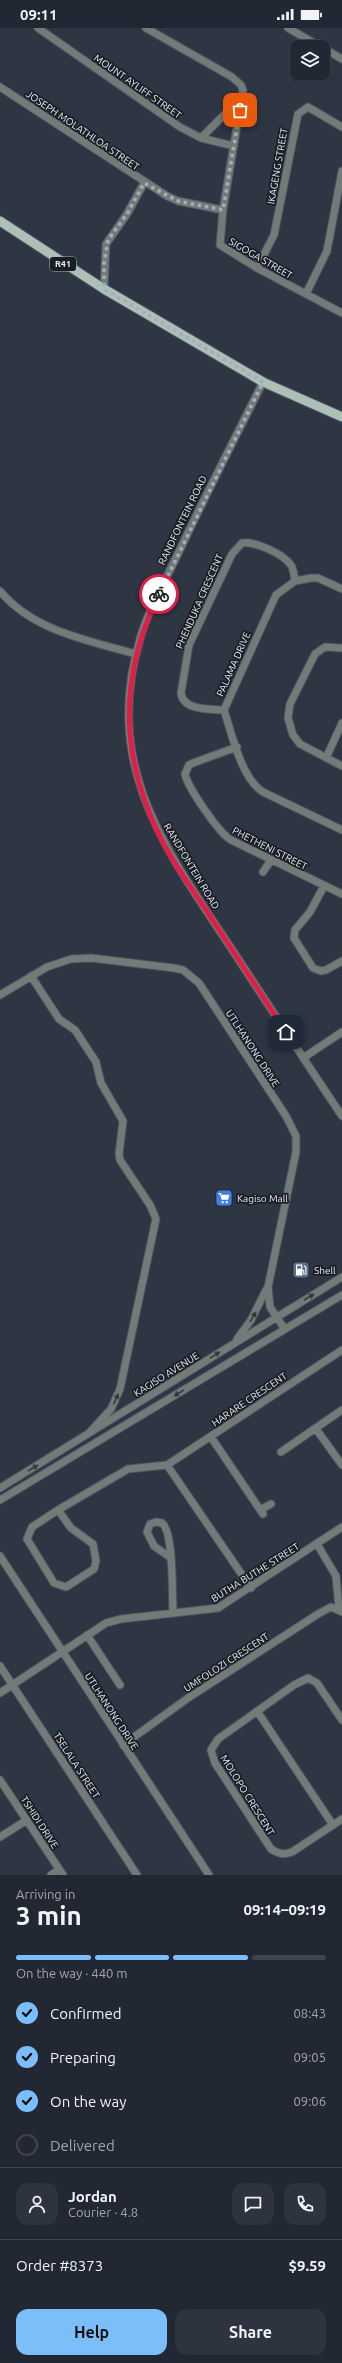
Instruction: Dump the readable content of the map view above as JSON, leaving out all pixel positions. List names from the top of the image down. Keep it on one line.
{"streets":{"main road":["R41"],"street":["MOUNT AYLIFF STREET","JOSEPH MOLATHLOA STREET","IKAGENG STREET","SIGOGA STREET","RANDFONTEIN ROAD","PHENDUKA CRESCENT","PALAMA DRIVE","PHETHENI STREET","UTLHANONG DRIVE","KAGISO AVENUE","HARARE CRESCENT","BUTHA BUTHE STREET","UMFOLOZI CRESCENT","TSELALA STREET","MOLOPO CRESCENT","TSHIDI DRIVE"]},"crossings":[["MOUNT AYLIFF STREET","SIGOGA STREET"],["JOSEPH MOLATHLOA STREET","SIGOGA STREET"],["IKAGENG STREET","SIGOGA STREET"],["R41","RANDFONTEIN ROAD"],["PHENDUKA CRESCENT","PALAMA DRIVE"],["PALAMA DRIVE","PHETHENI STREET"],["UTLHANONG DRIVE","KAGISO AVENUE"],["UTLHANONG DRIVE","BUTHA BUTHE STREET"],["UTLHANONG DRIVE","UMFOLOZI CRESCENT"],["BUTHA BUTHE STREET","TSELALA STREET"]],"places":{"supermarket":["Kagiso Mall"],"fuel station":["Shell"]},"page":{"status":"09:11","heading":["3 min","Arriving in","09:14–09:19"],"panel":["Jordan","Courier · 4.8","Order #8373","$9.59"],"bar":"On the way · 440 m","list":[["Confirmed","08:43"],["Preparing","09:05"],["On the way","09:06"],"Delivered"],"buttons":["Help","Share"]}}
